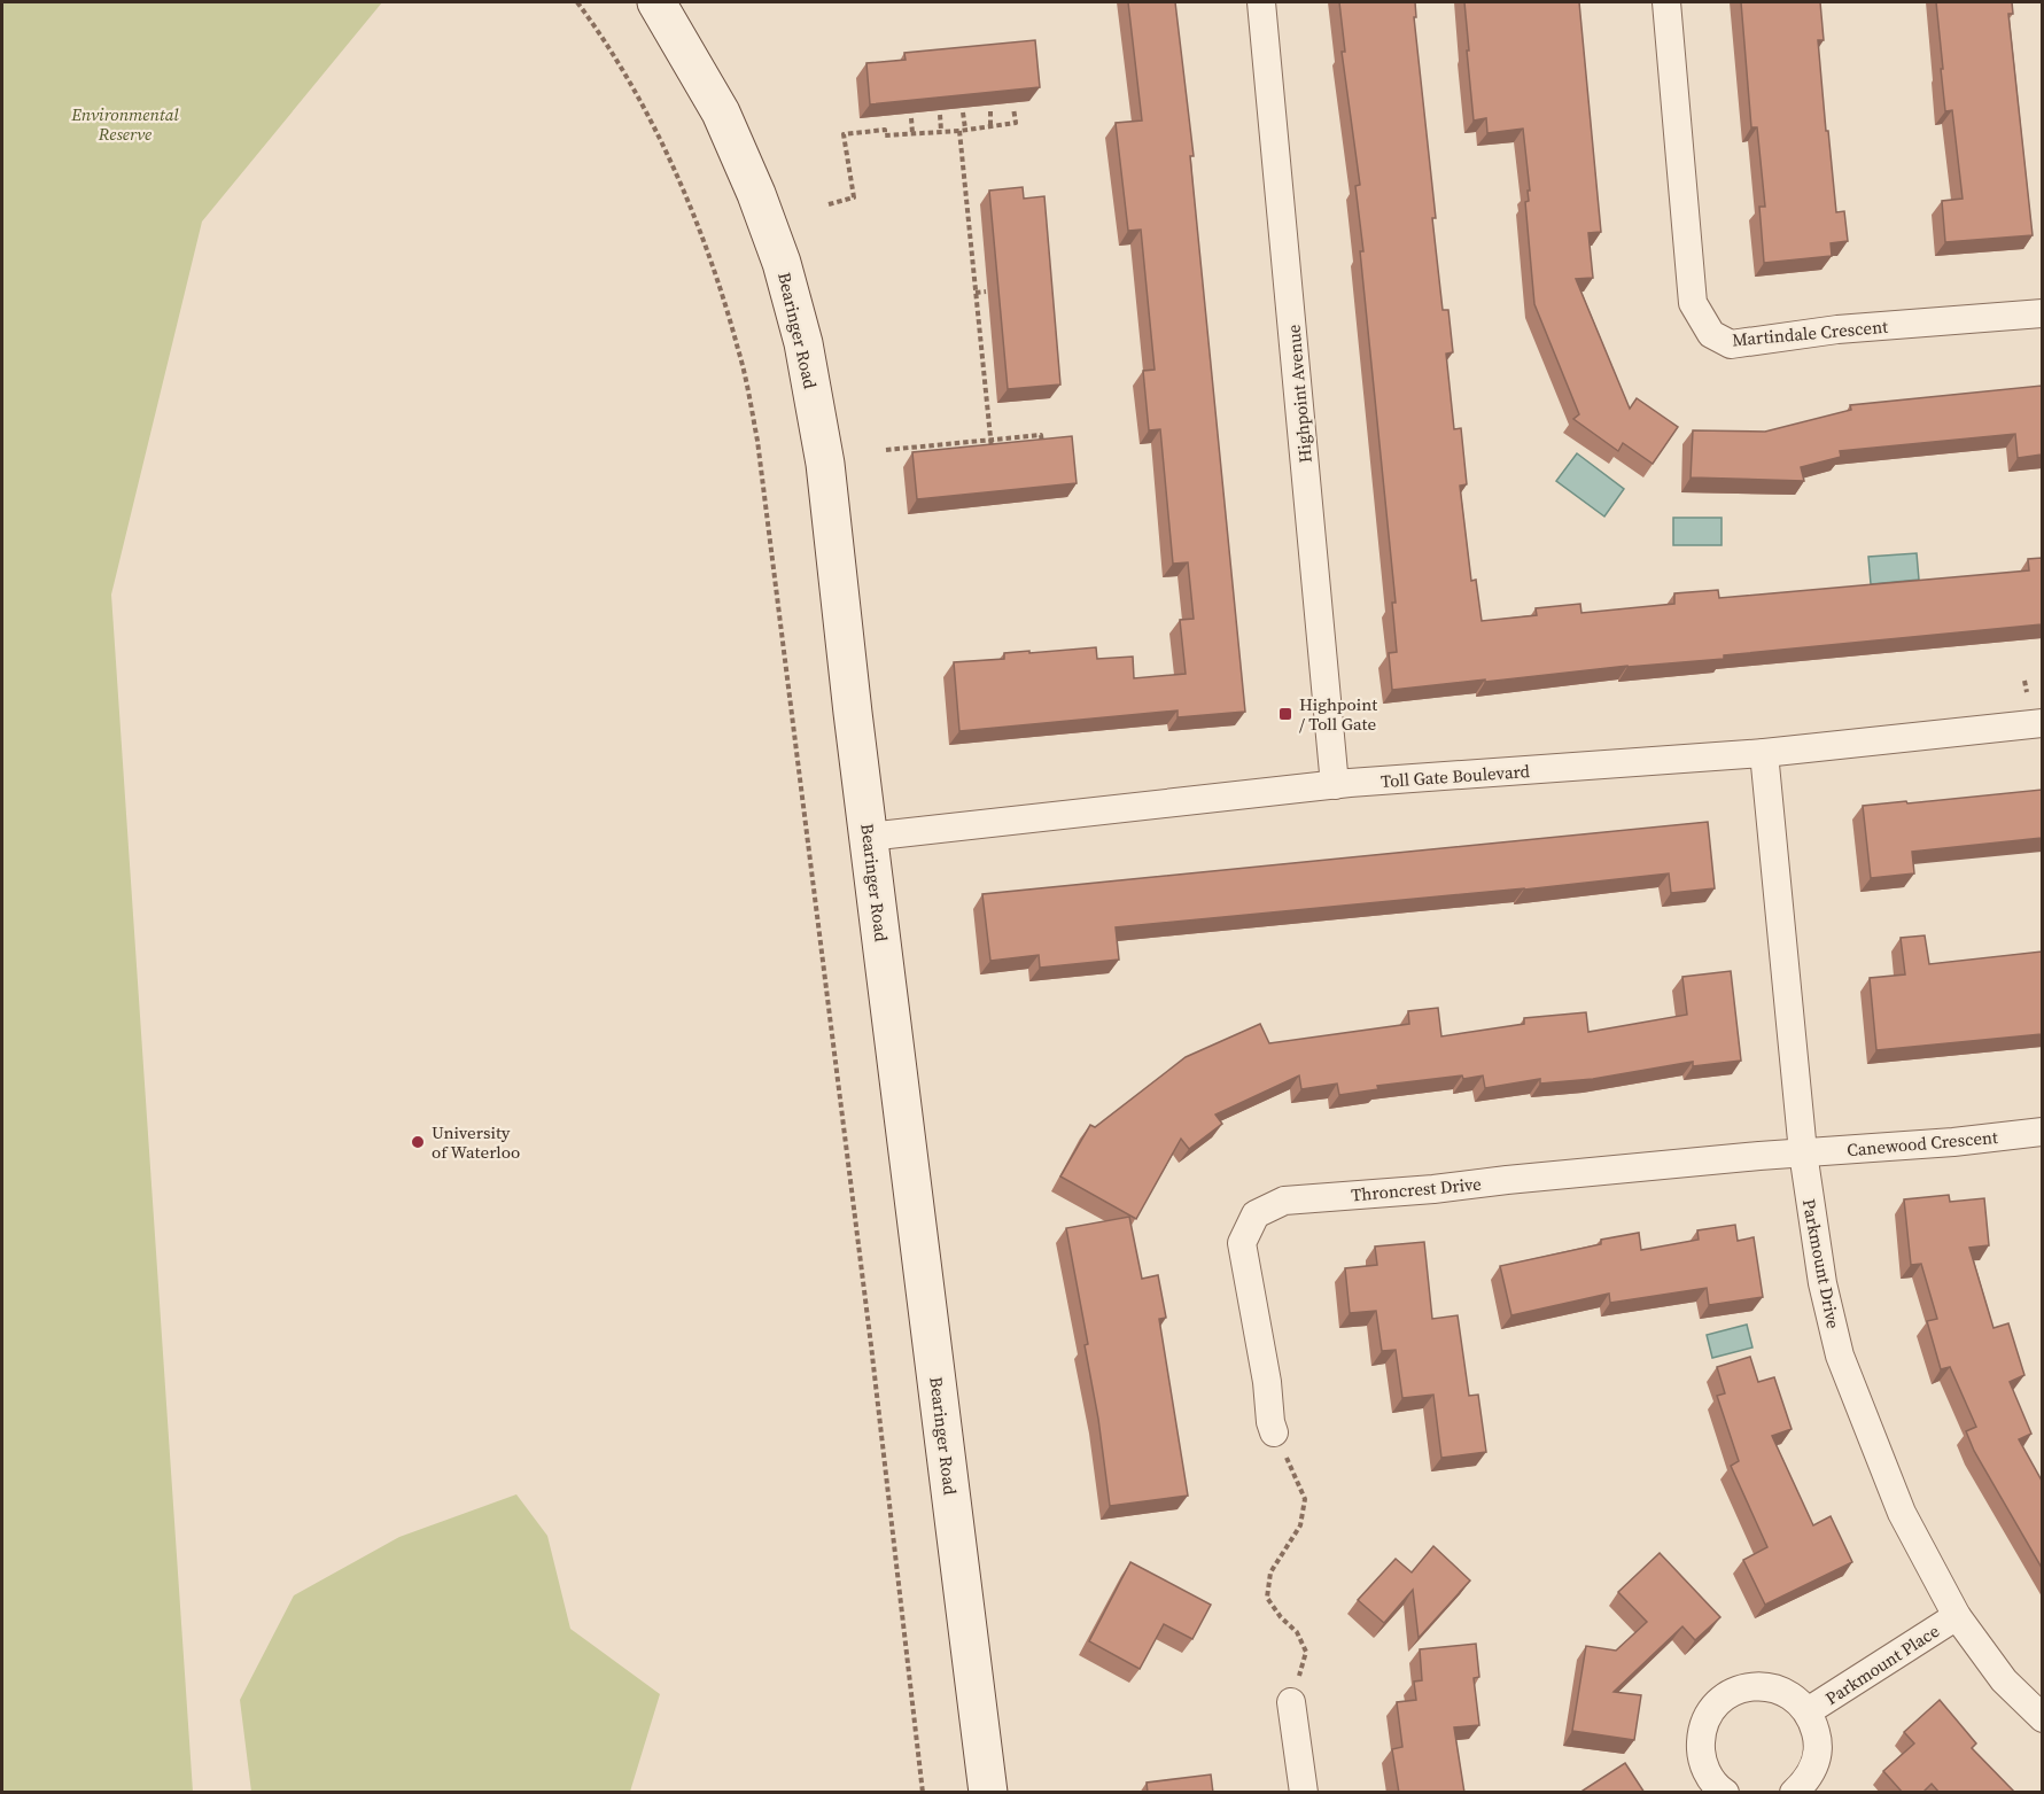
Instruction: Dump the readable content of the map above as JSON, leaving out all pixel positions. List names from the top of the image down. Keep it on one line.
{"streets":{"street":["Bearinger Road","Martindale Crescent","Highpoint Avenue","Toll Gate Boulevard","Canewood Crescent","Throncrest Drive","Parkmount Drive","Parkmount Place"]},"crossings":[["Bearinger Road","Toll Gate Boulevard"],["Highpoint Avenue","Toll Gate Boulevard"],["Toll Gate Boulevard","Parkmount Drive"],["Canewood Crescent","Throncrest Drive"],["Canewood Crescent","Parkmount Drive"],["Throncrest Drive","Parkmount Drive"],["Parkmount Drive","Parkmount Place"]],"parks":["Environmental Reserve"],"places":{"transit":["Highpoint / Toll Gate"],"other":["University of Waterloo"]}}
